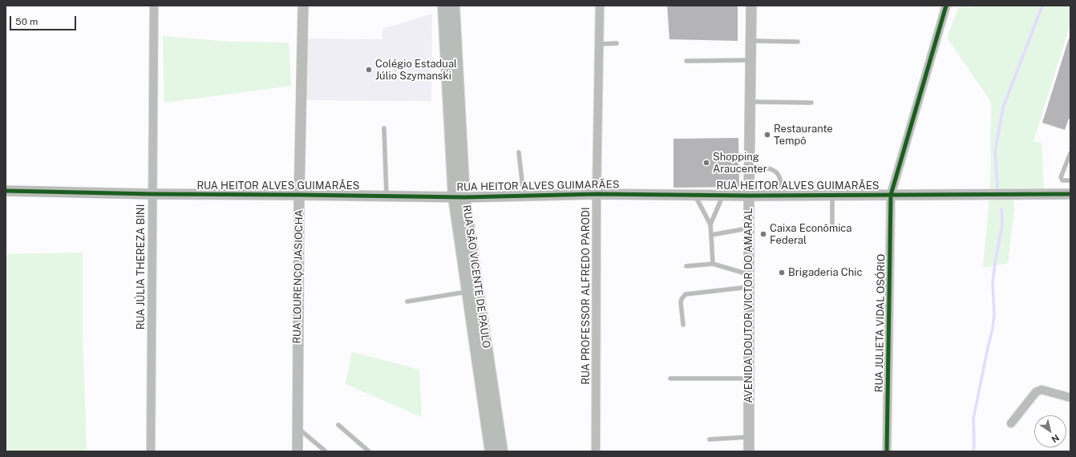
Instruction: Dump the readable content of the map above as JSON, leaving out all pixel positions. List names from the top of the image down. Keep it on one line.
{"streets":{"main road":["RUA SÃO VICENTE DE PAULO"],"street":["RUA HEITOR ALVES GUIMARÃES","RUA JÚLIA THEREZA BINI","RUA LOURENÇO JASIOCHA","RUA PROFESSOR ALFREDO PARODI","AVENIDA DOUTOR VICTOR DO AMARAL","RUA JULIETA VIDAL OSÓRIO"]},"crossings":[["RUA HEITOR ALVES GUIMARÃES","RUA JÚLIA THEREZA BINI"],["RUA HEITOR ALVES GUIMARÃES","RUA LOURENÇO JASIOCHA"],["RUA HEITOR ALVES GUIMARÃES","RUA SÃO VICENTE DE PAULO"],["RUA HEITOR ALVES GUIMARÃES","RUA PROFESSOR ALFREDO PARODI"],["RUA HEITOR ALVES GUIMARÃES","AVENIDA DOUTOR VICTOR DO AMARAL"],["RUA HEITOR ALVES GUIMARÃES","RUA JULIETA VIDAL OSÓRIO"]],"places":["Colégio Estadual Júlio Szymanski","Restaurante Tempô","Shopping Araucenter","Caixa Econômica Federal","Brigaderia Chic"],"scale_bar":"50 m","north":"bottom right"}
